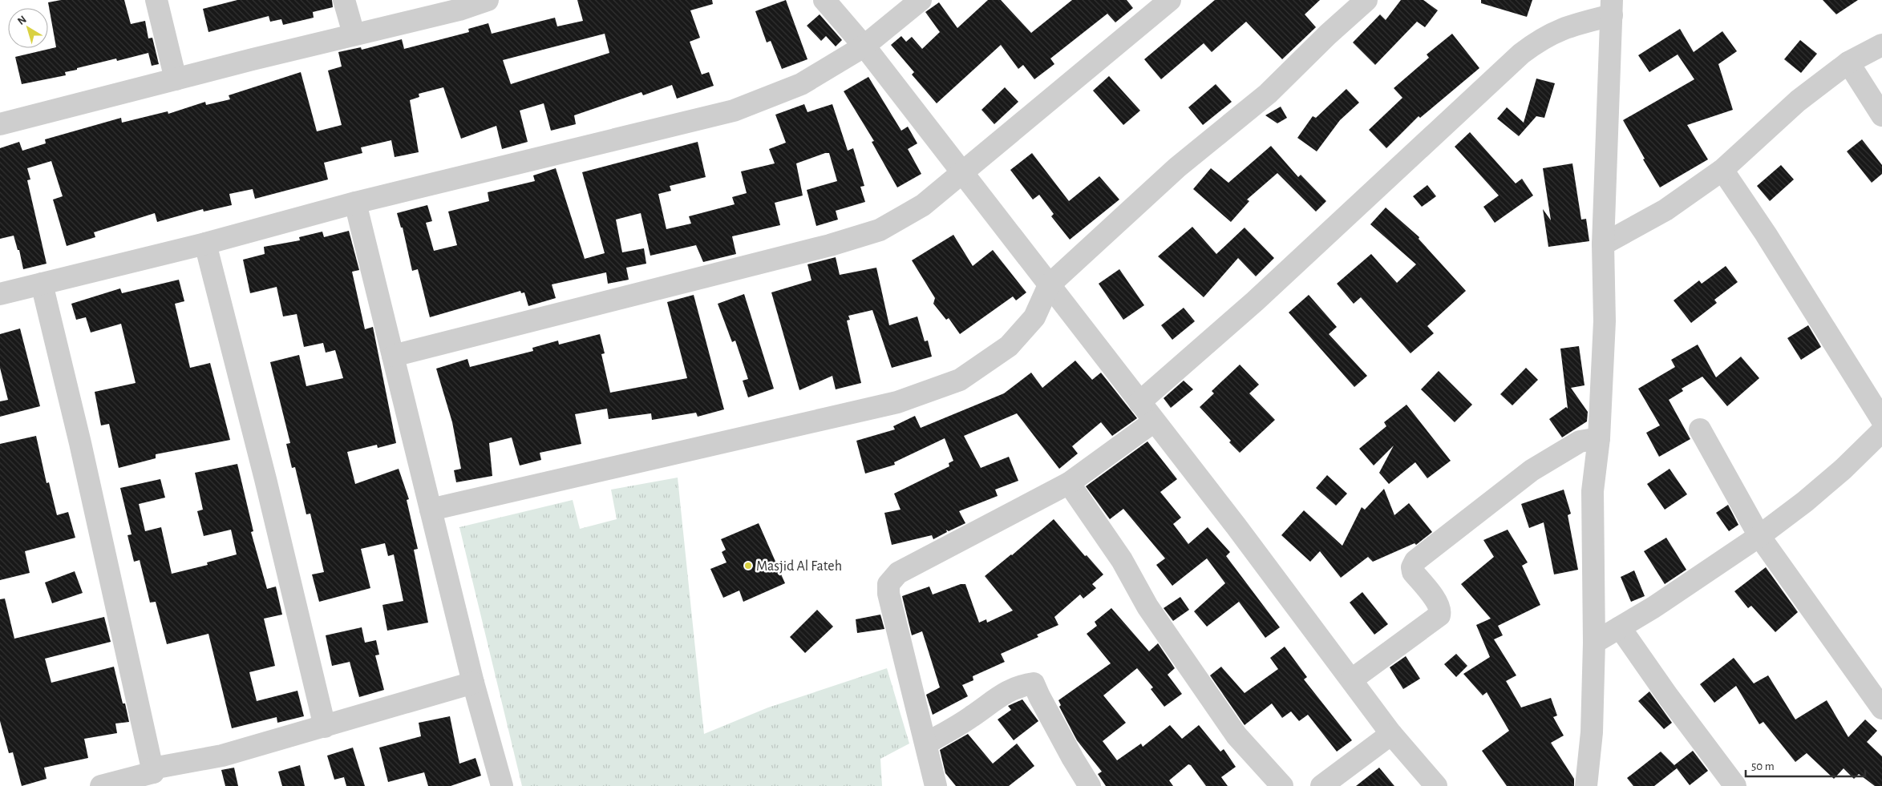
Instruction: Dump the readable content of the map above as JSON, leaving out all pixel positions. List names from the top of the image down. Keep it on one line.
{"places":["Masjid Al Fateh"],"scale_bar":"50 m","north":"top left"}
